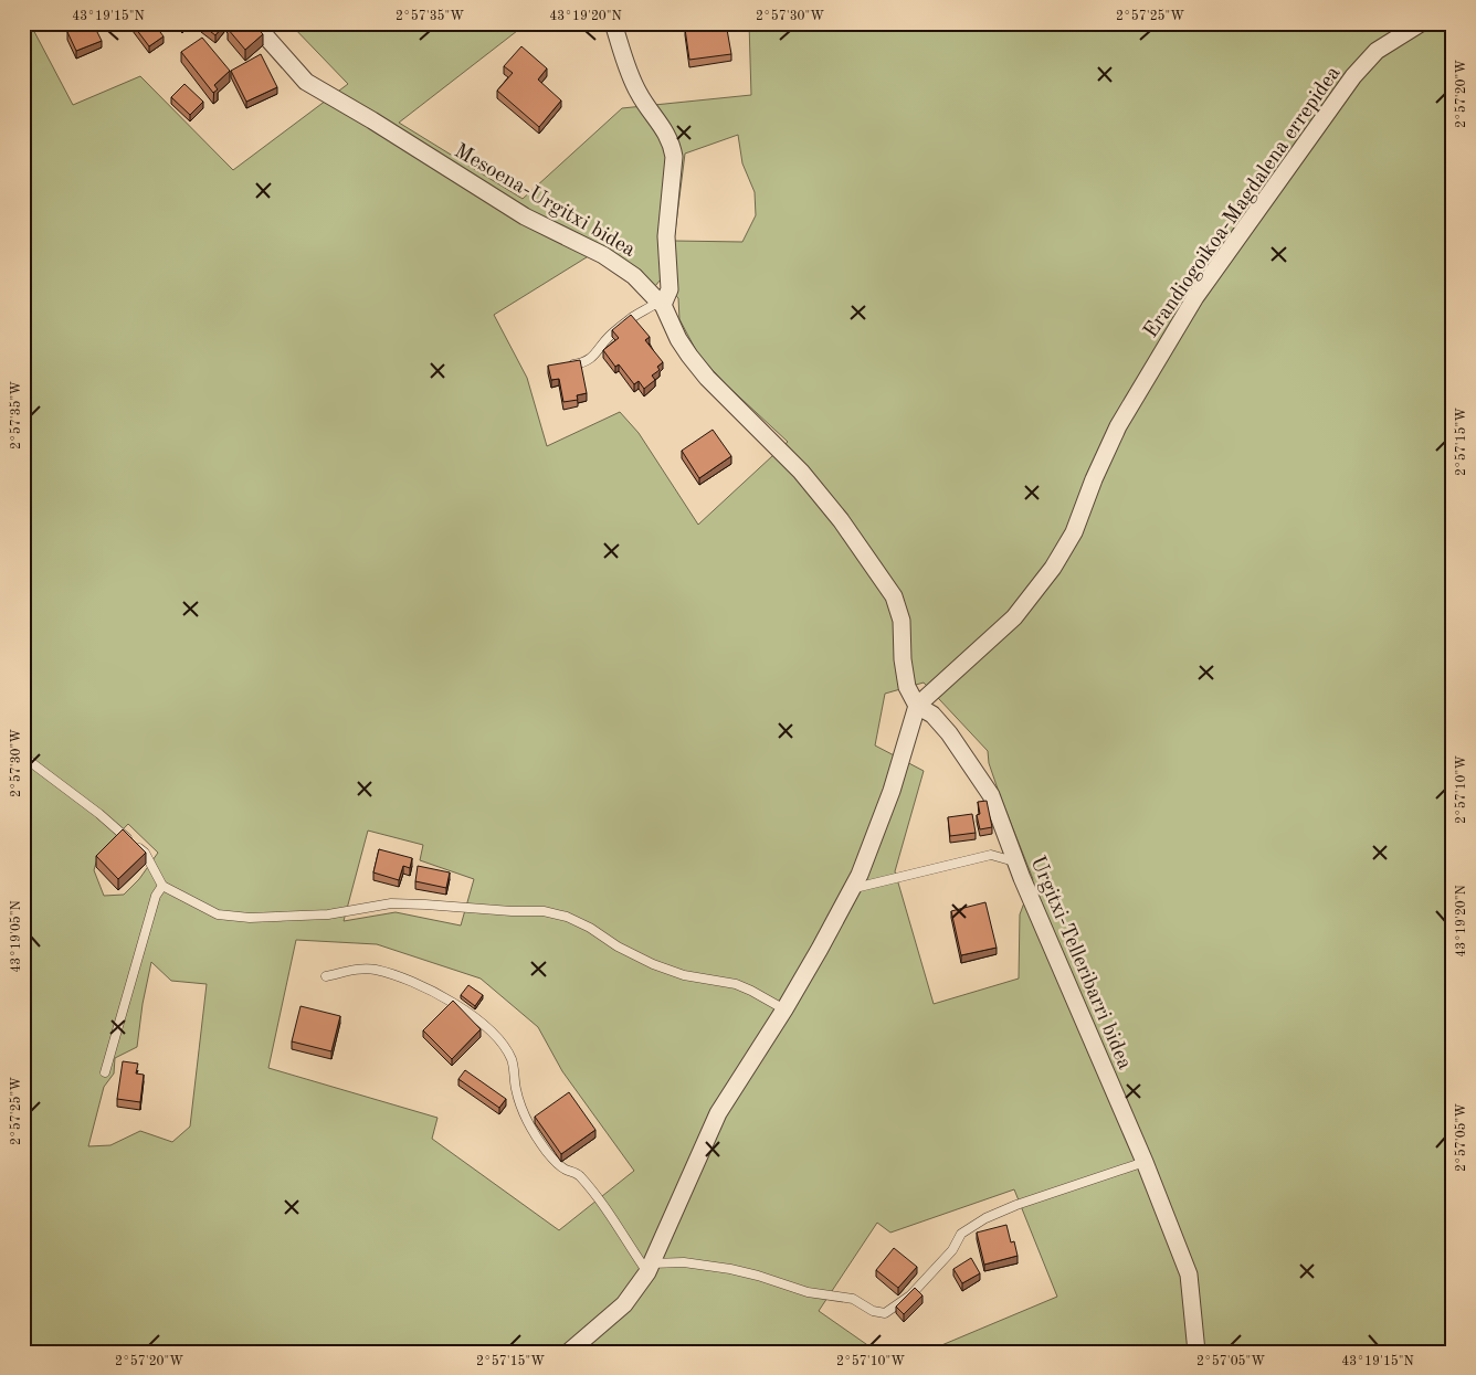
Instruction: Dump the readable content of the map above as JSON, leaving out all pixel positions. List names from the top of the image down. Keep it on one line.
{"streets":{"street":["Mesoena-Urgitxi bidea","Erandiogoikoa-Magdalena errepidea","Urgitxi-Telleribarri bidea"]},"crossings":[["Mesoena-Urgitxi bidea","Erandiogoikoa-Magdalena errepidea"],["Mesoena-Urgitxi bidea","Urgitxi-Telleribarri bidea"],["Erandiogoikoa-Magdalena errepidea","Urgitxi-Telleribarri bidea"]],"coordinates":["43°19'15\"N","2°57'35\"W","43°19'20\"N","2°57'30\"W","2°57'25\"W","2°57'20\"W","2°57'15\"W","2°57'10\"W","43°19'05\"N","2°57'05\"W"]}
